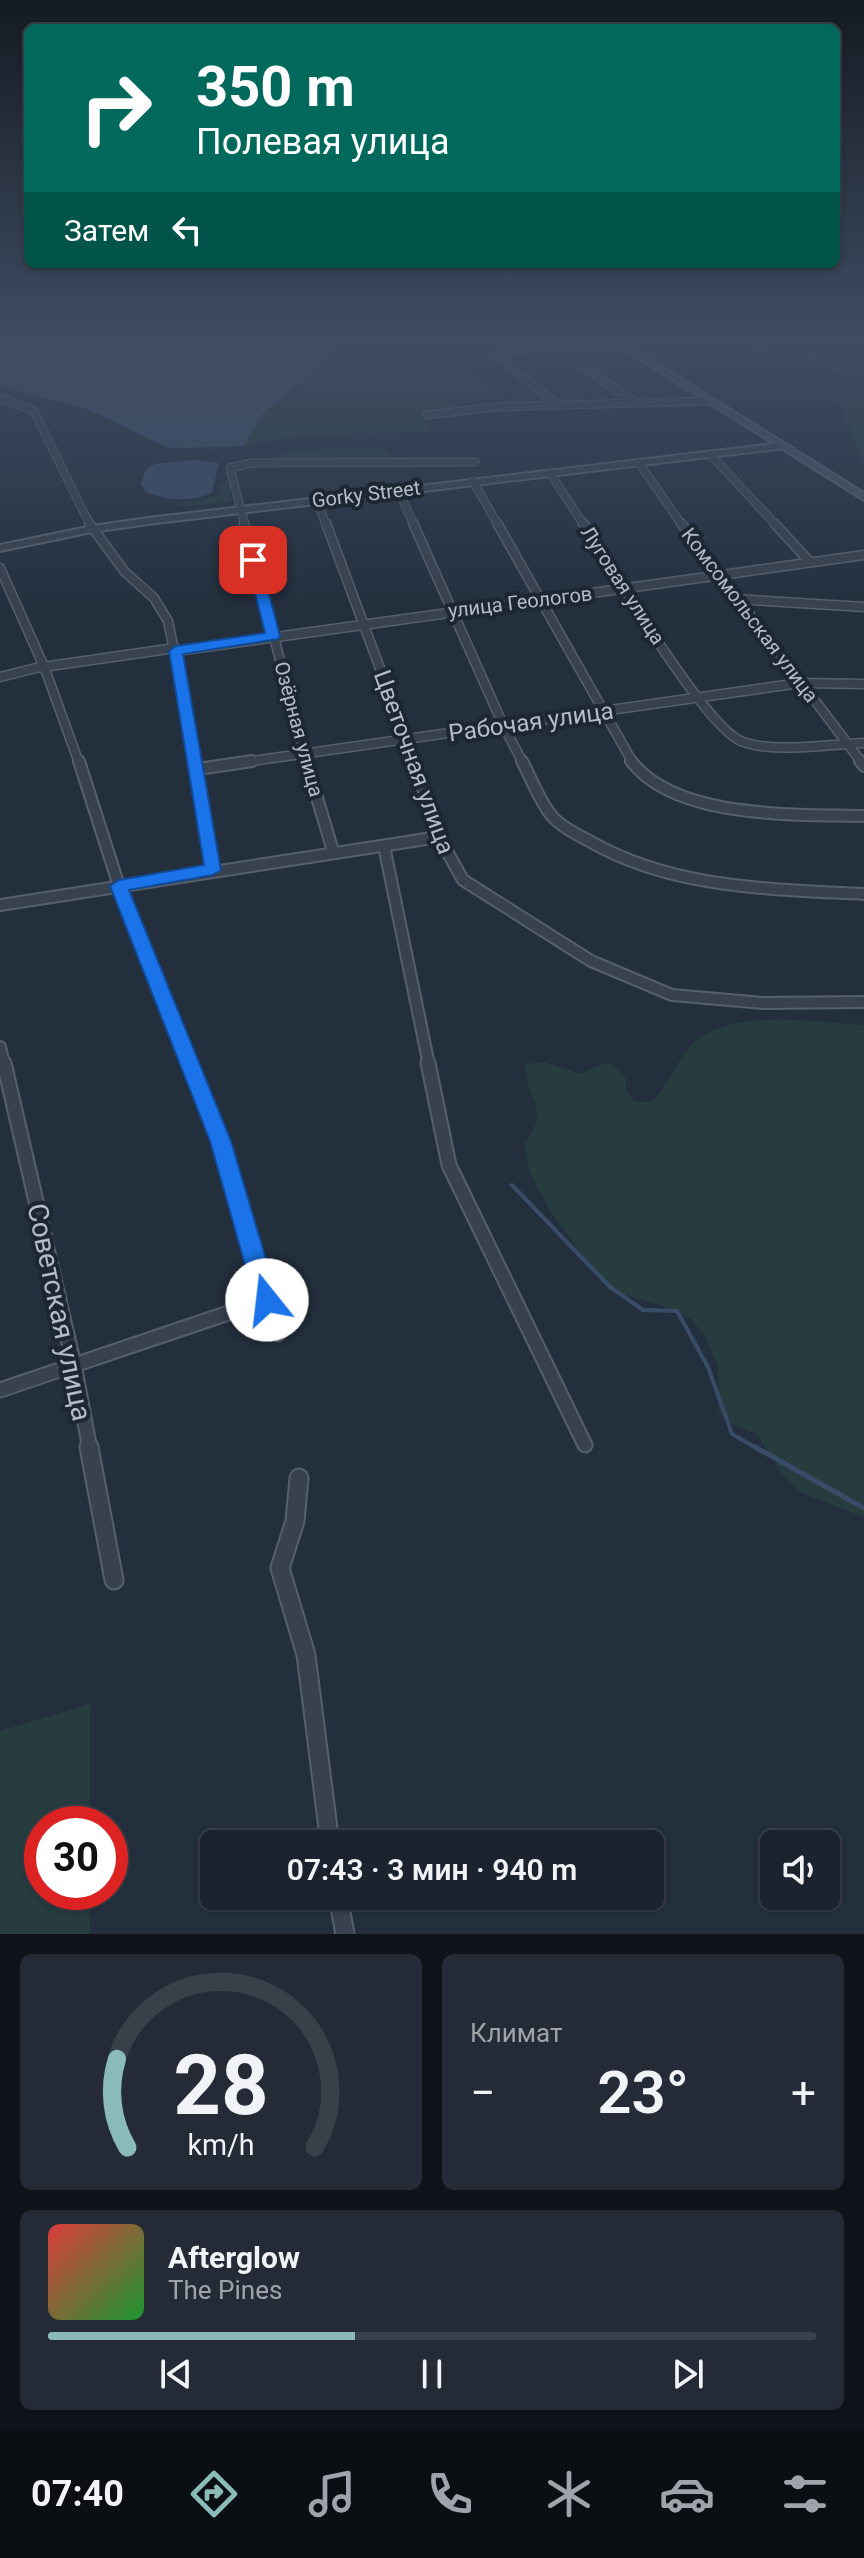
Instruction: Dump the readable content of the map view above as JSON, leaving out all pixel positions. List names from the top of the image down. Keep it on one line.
{"streets":{"street":["Gorky Street","Луговая улица","улица Геологов","Комсомольская улица","Рабочая улица","Озёрная улица","Цветочная улица","Советская улица"]},"crossings":[["Gorky Street","Луговая улица"],["Gorky Street","Комсомольская улица"],["Gorky Street","Озёрная улица"],["Gorky Street","Цветочная улица"],["Луговая улица","улица Геологов"],["Луговая улица","Комсомольская улица"],["Луговая улица","Рабочая улица"],["улица Геологов","Комсомольская улица"],["улица Геологов","Озёрная улица"],["улица Геологов","Цветочная улица"],["Комсомольская улица","Рабочая улица"],["Рабочая улица","Озёрная улица"],["Рабочая улица","Цветочная улица"]],"page":{"turn":["350 m","Полевая улица"],"then":"Затем","limit":"30","trip":"07:43 · 3 мин · 940 m","tile":"Климат","heat":["−","23°","+"],"song":["Afterglow","The Pines"],"tabs":"07:40","gauge":["28","km/h"]}}
